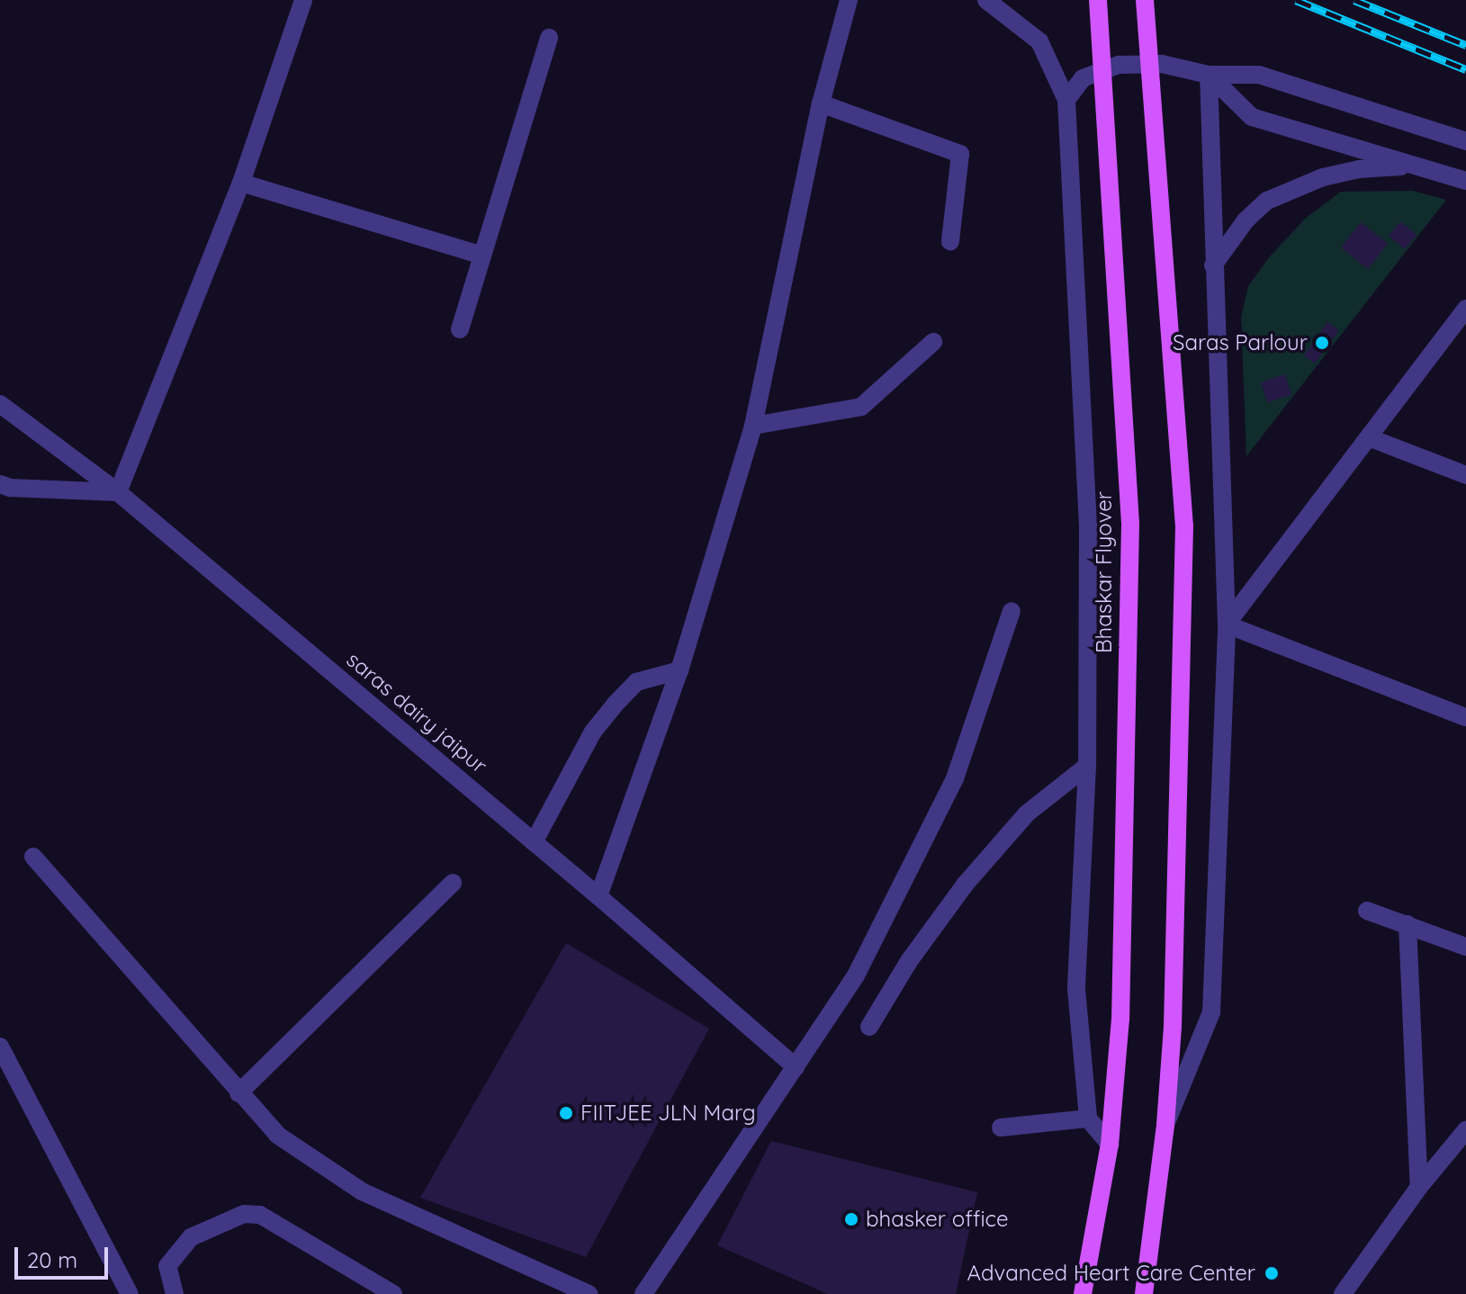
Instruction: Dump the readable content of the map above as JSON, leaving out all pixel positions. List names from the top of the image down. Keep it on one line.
{"streets":{"main road":["Bhaskar Flyover"],"street":["saras dairy jaipur"]},"places":["Saras Parlour","FIITJEE JLN Marg","bhasker office","Advanced Heart Care Center"],"scale_bar":"20 m"}
